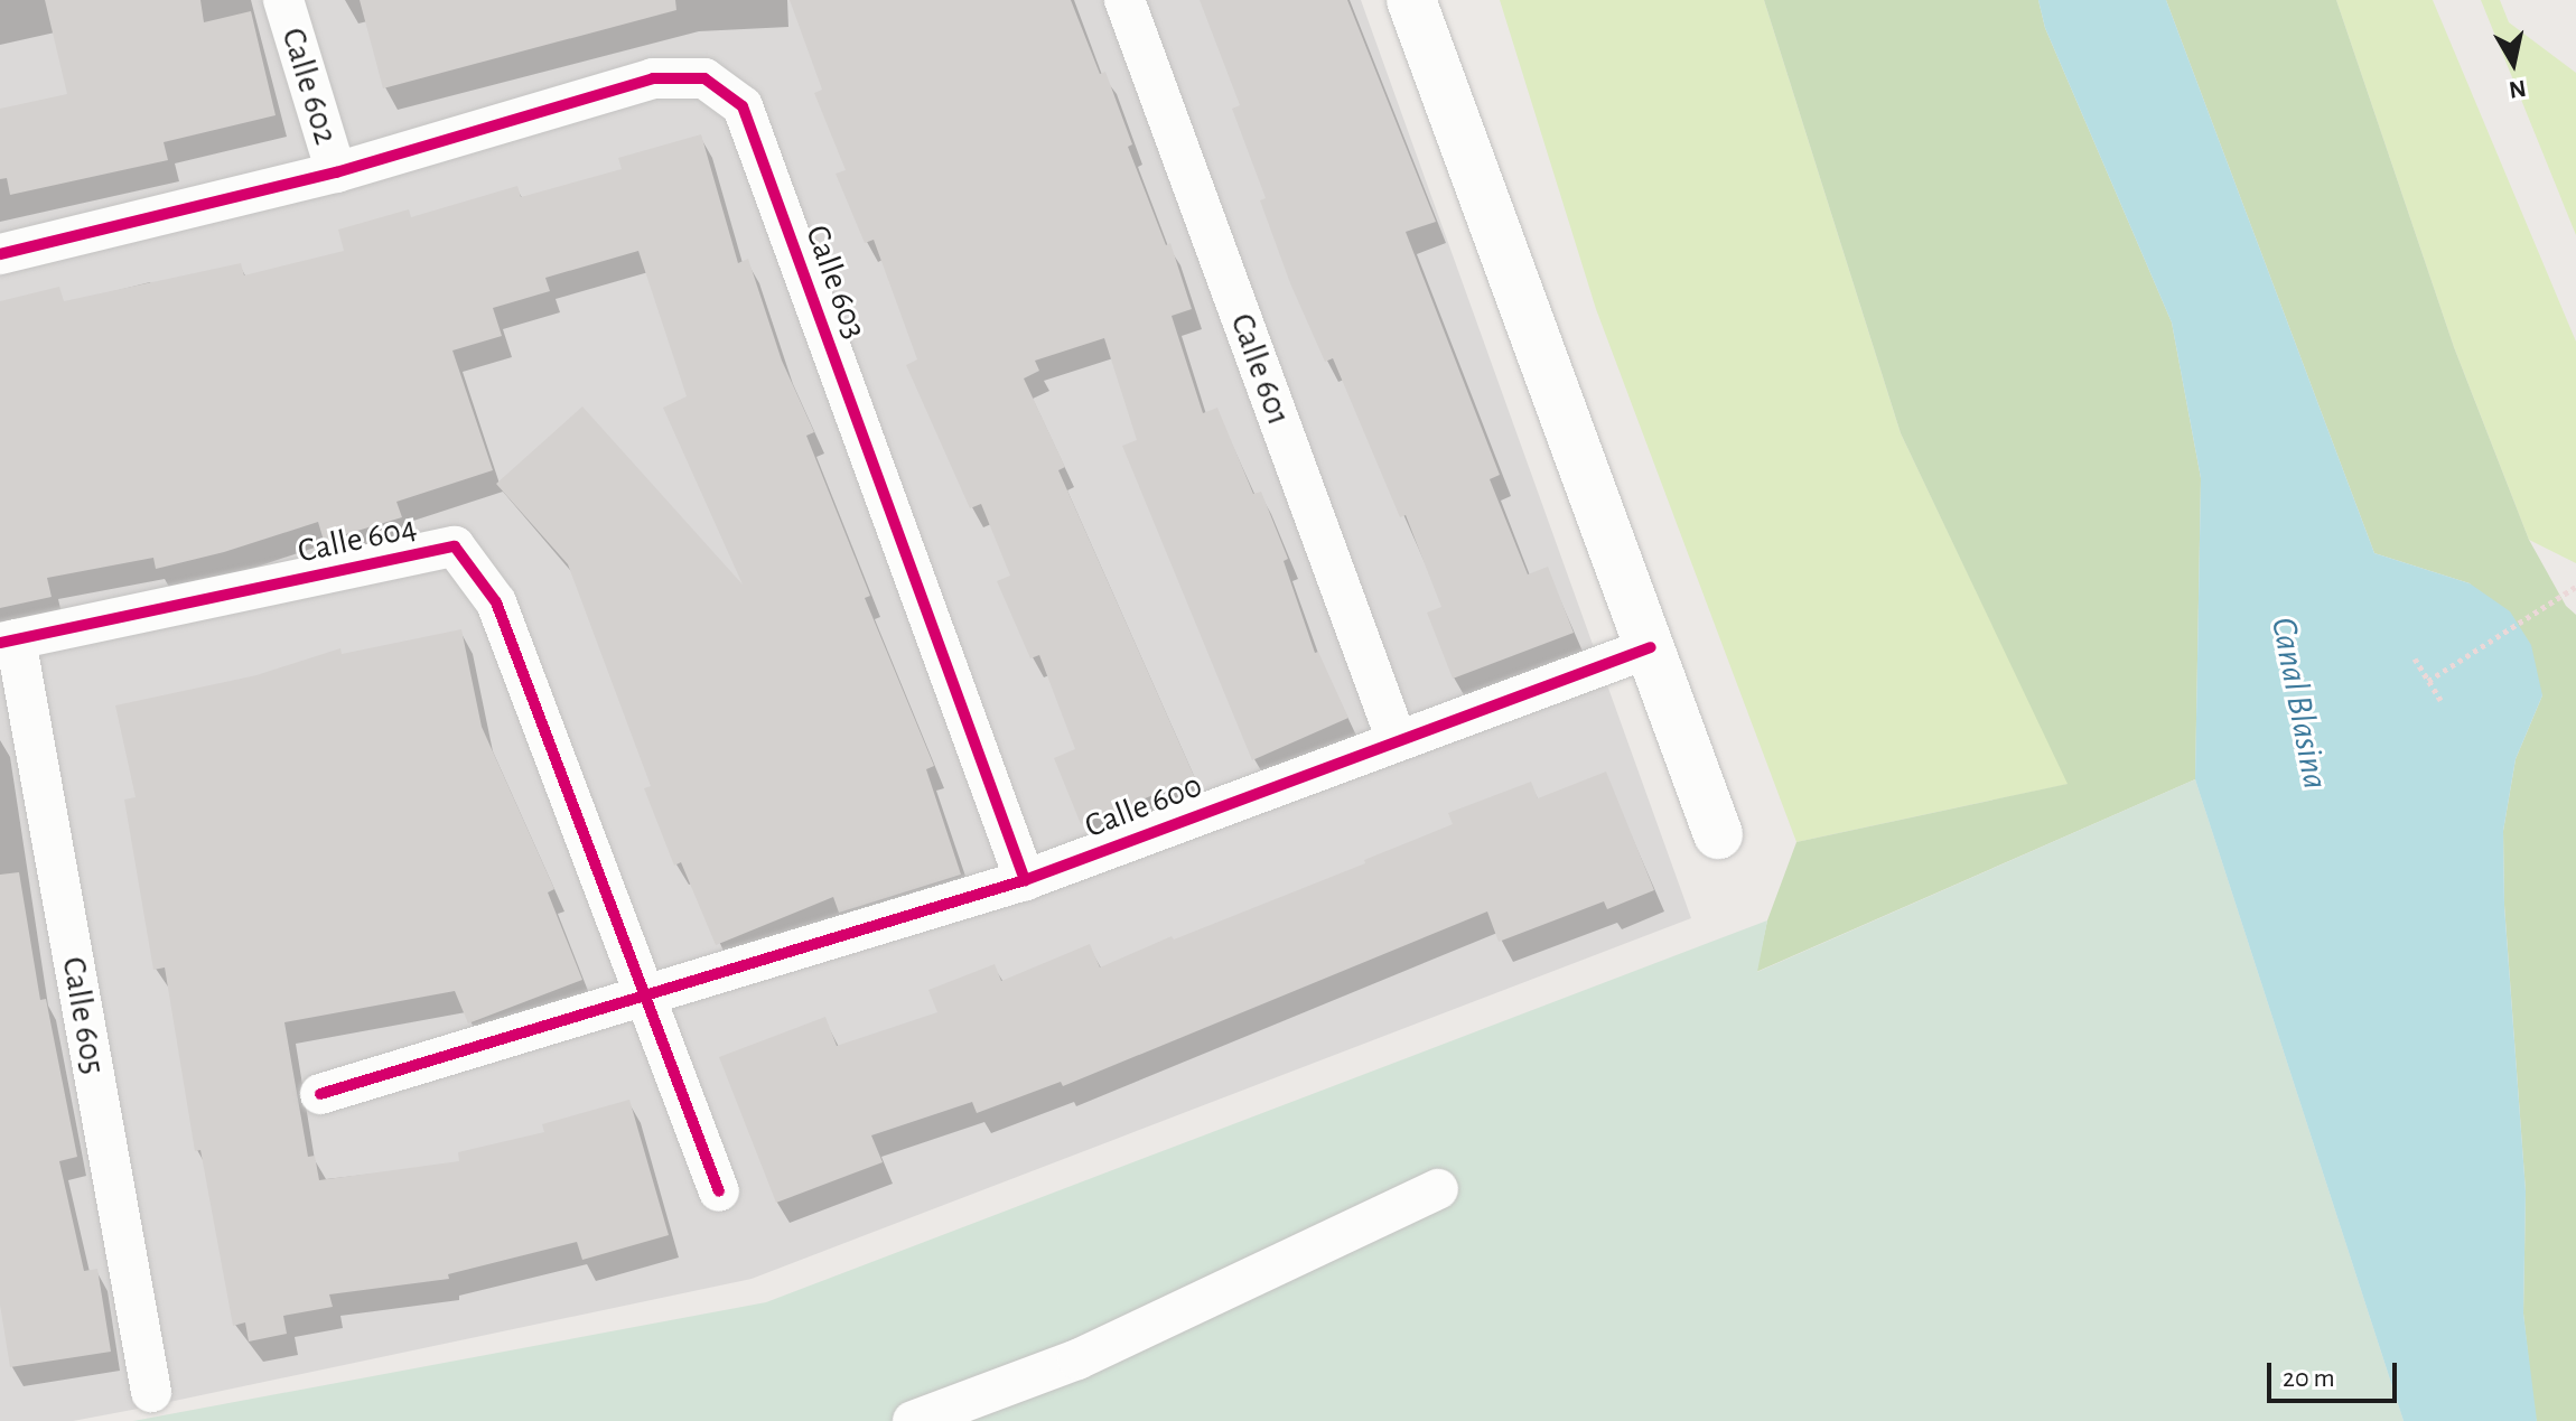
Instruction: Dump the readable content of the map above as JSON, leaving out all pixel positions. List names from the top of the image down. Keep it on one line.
{"streets":{"street":["Calle 602","Calle 603","Calle 601","Calle 604","Calle 600","Calle 605"]},"crossings":[["Calle 602","Calle 603"],["Calle 603","Calle 600"],["Calle 601","Calle 600"],["Calle 604","Calle 600"],["Calle 604","Calle 605"]],"water":["Canal Blasina"],"scale_bar":"20 m","north":"bottom"}
